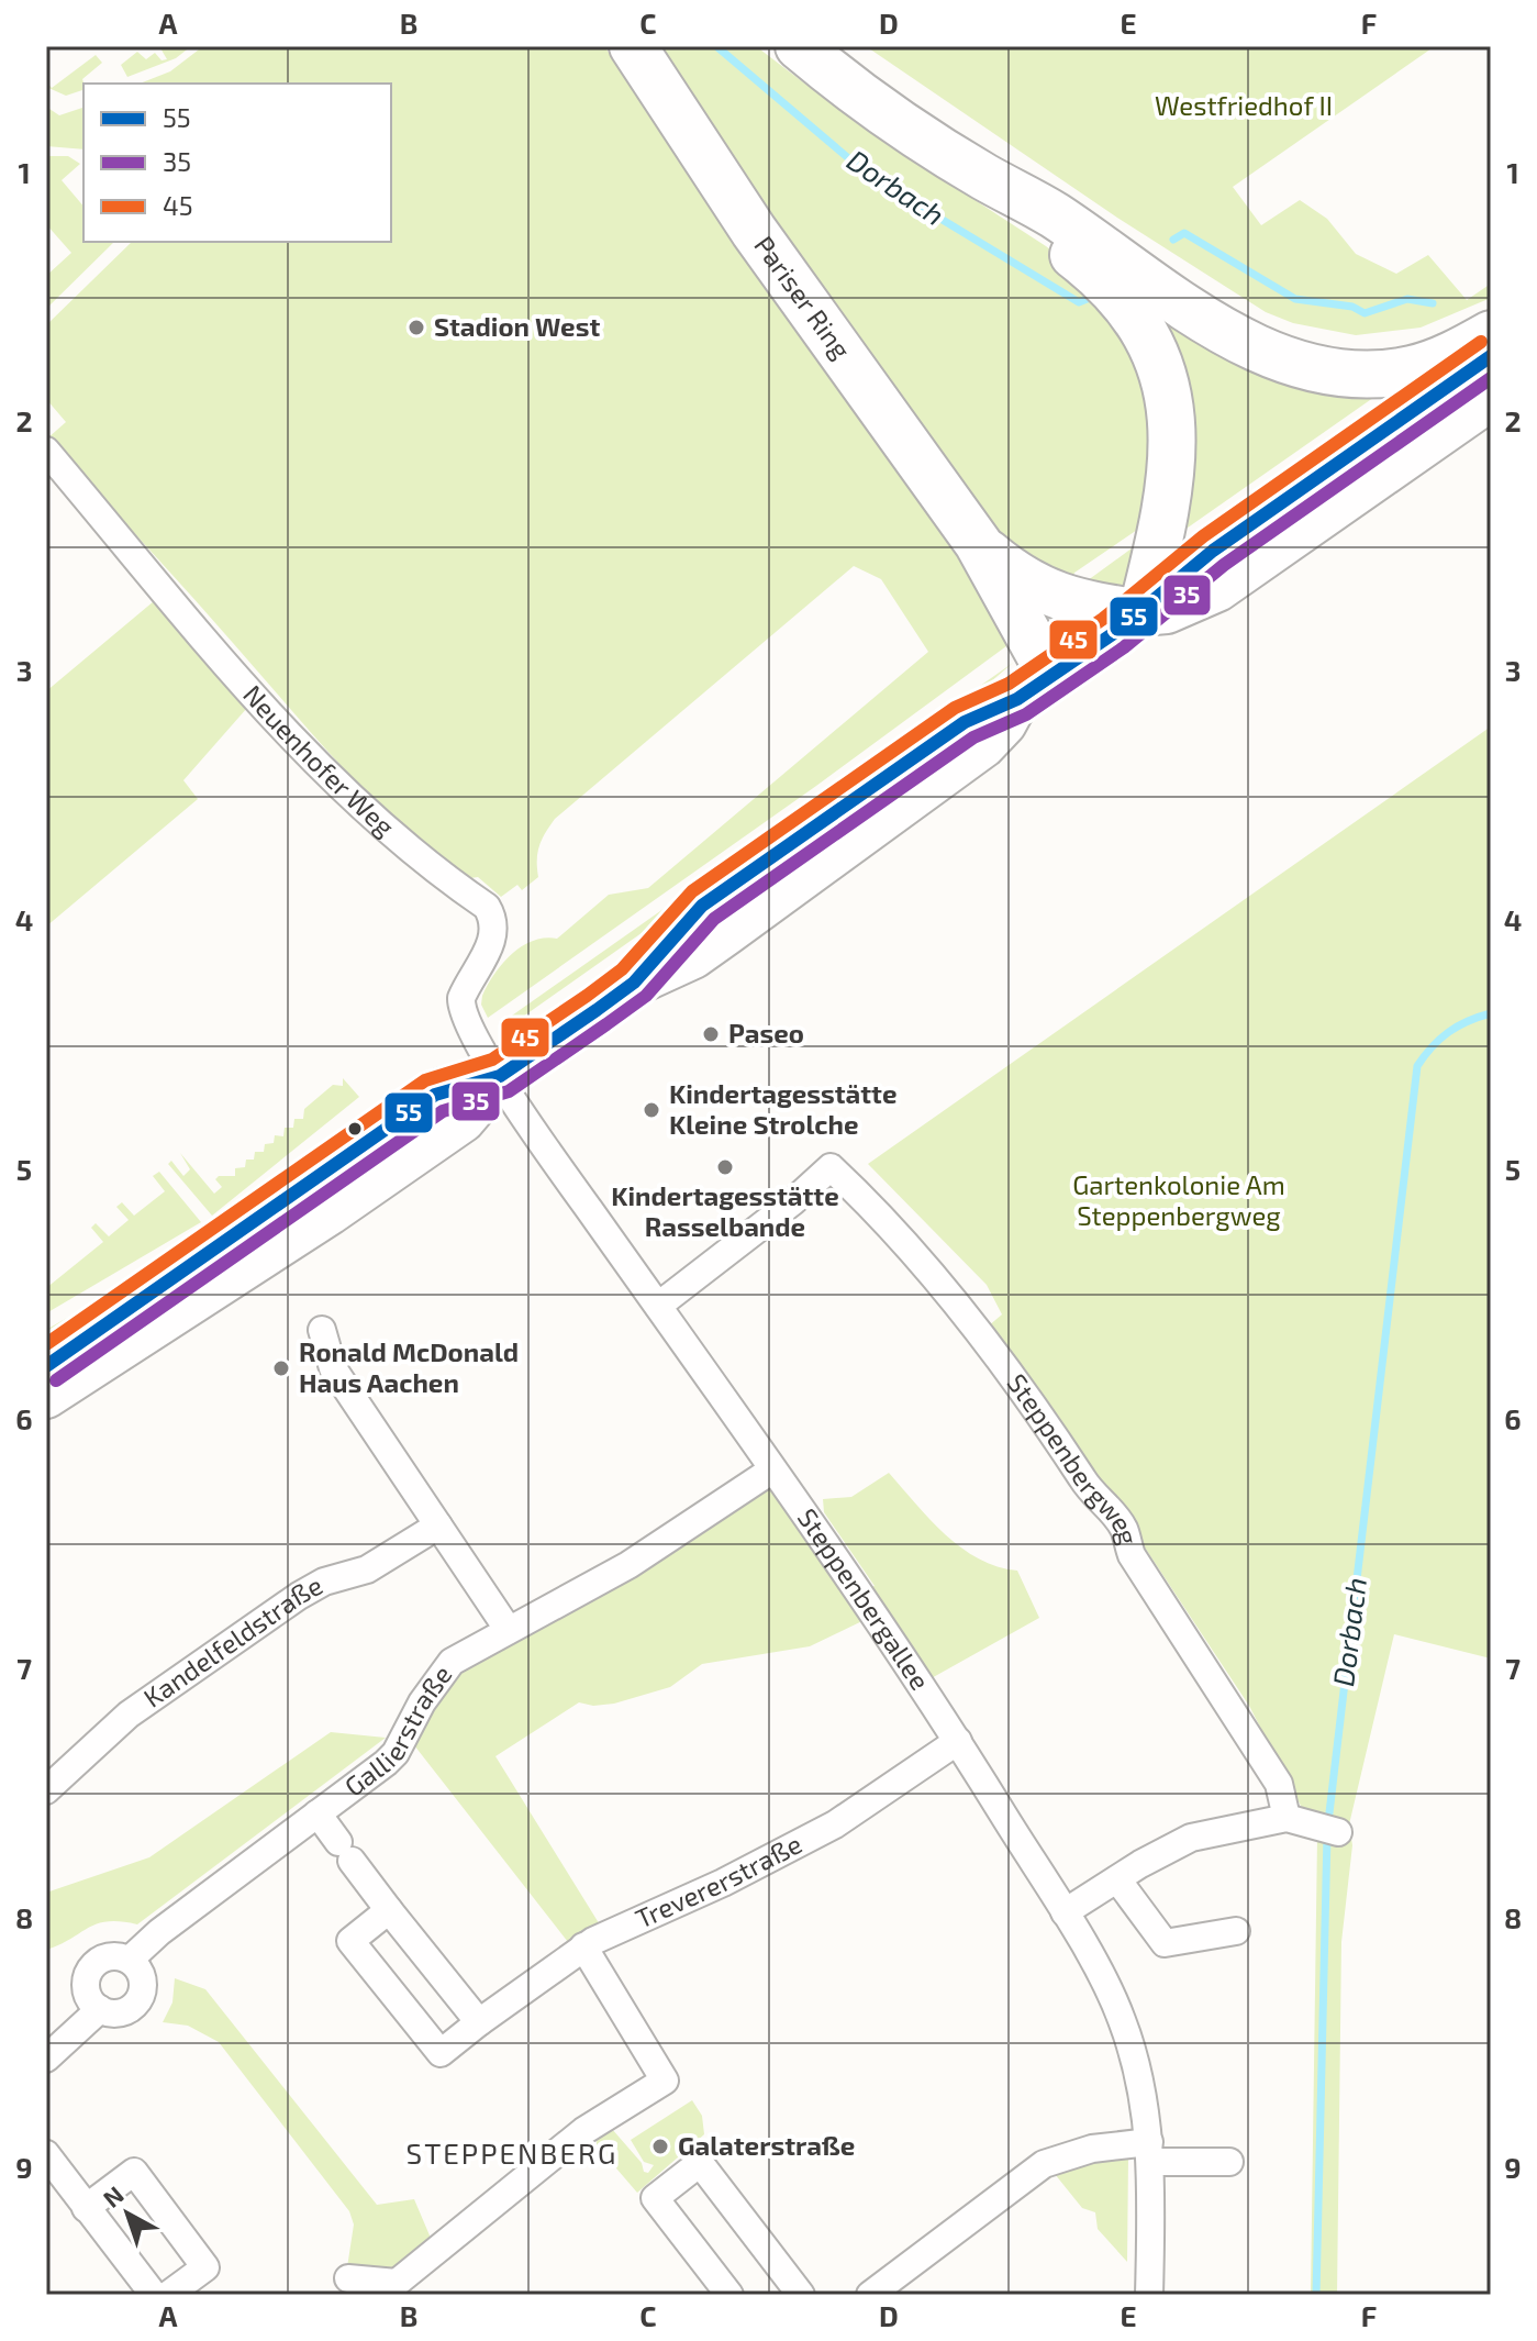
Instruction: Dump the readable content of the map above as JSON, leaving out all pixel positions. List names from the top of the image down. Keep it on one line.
{"streets":{"highway":["Pariser Ring"],"street":["Neuenhofer Weg","Steppenbergweg","Steppenbergallee","Kandelfeldstraße","Gallierstraße","Trevererstraße"]},"crossings":[["Neuenhofer Weg","Steppenbergallee"],["Steppenbergweg","Steppenbergallee"],["Steppenbergallee","Gallierstraße"],["Steppenbergallee","Trevererstraße"]],"districts":["STEPPENBERG"],"water":["Dorbach"],"parks":["Westfriedhof II","Gartenkolonie Am Steppenbergweg"],"places":["Stadion West","Paseo","Kindertagesstätte Kleine Strolche","Kindertagesstätte Rasselbande","Ronald McDonald Haus Aachen","Galaterstraße"],"lines":["transit line 45","transit line 55","transit line 35"],"legend":["55","35","45"],"north":"top left","grid":{"columns":["A","B","C","D","E","F"],"rows":["1","2","3","4","5","6","7","8","9"]}}
